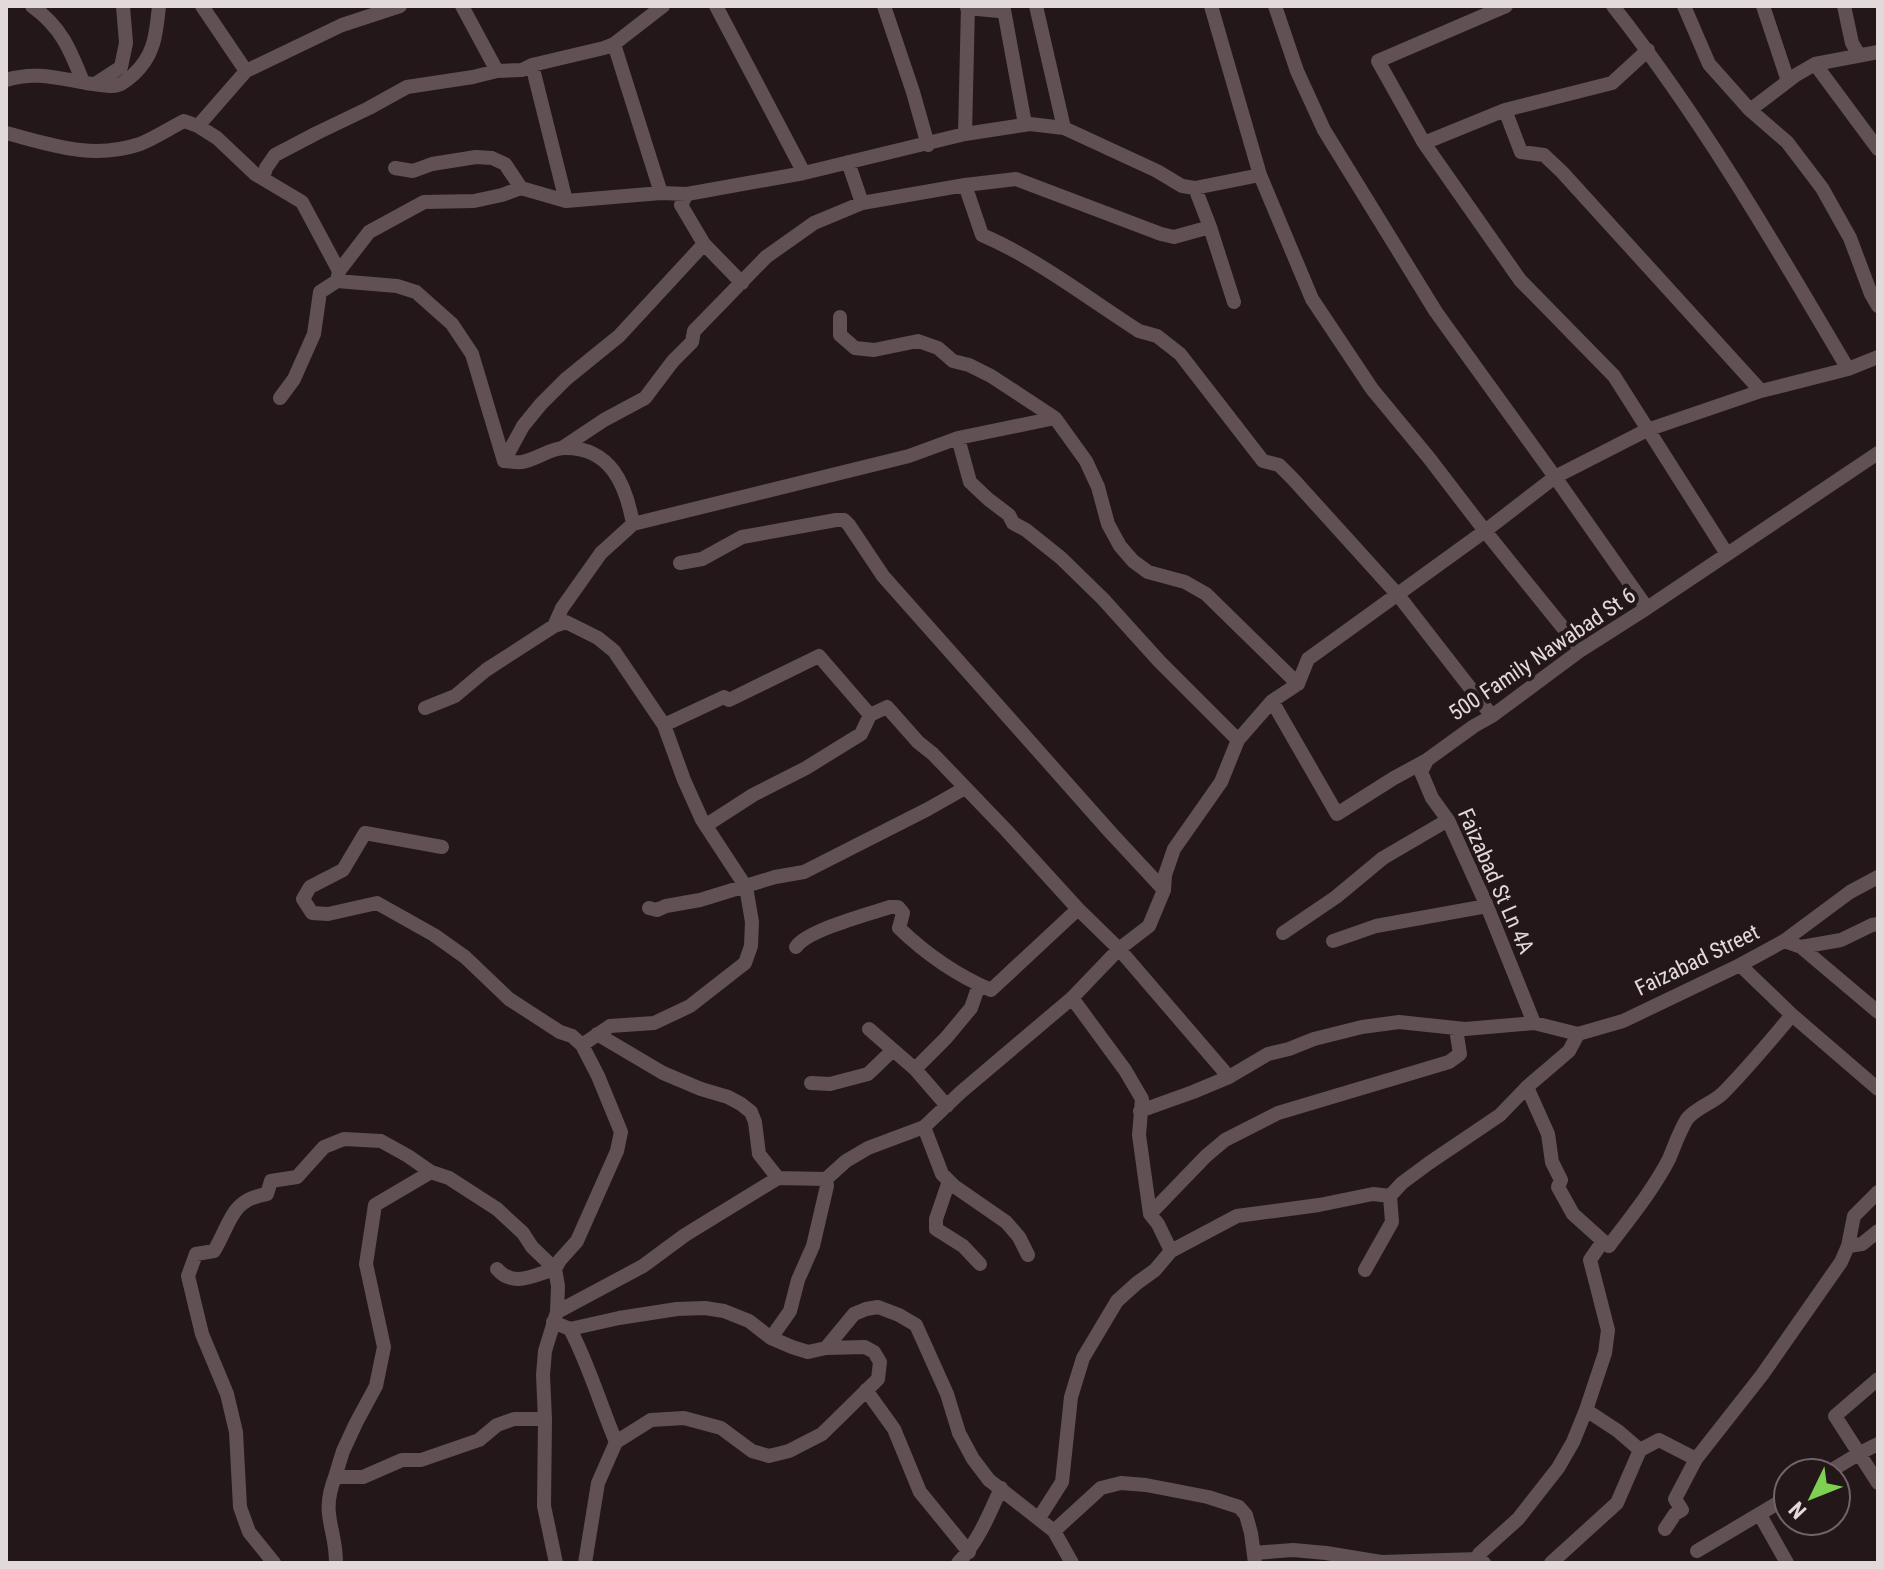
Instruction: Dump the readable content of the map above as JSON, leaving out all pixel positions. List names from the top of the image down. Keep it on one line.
{"streets":{"street":["500 Family Nawabad St 6","Faizabad St Ln 4A","Faizabad Street"]},"crossings":[["500 Family Nawabad St 6","Faizabad St Ln 4A"]],"north":"bottom left"}
